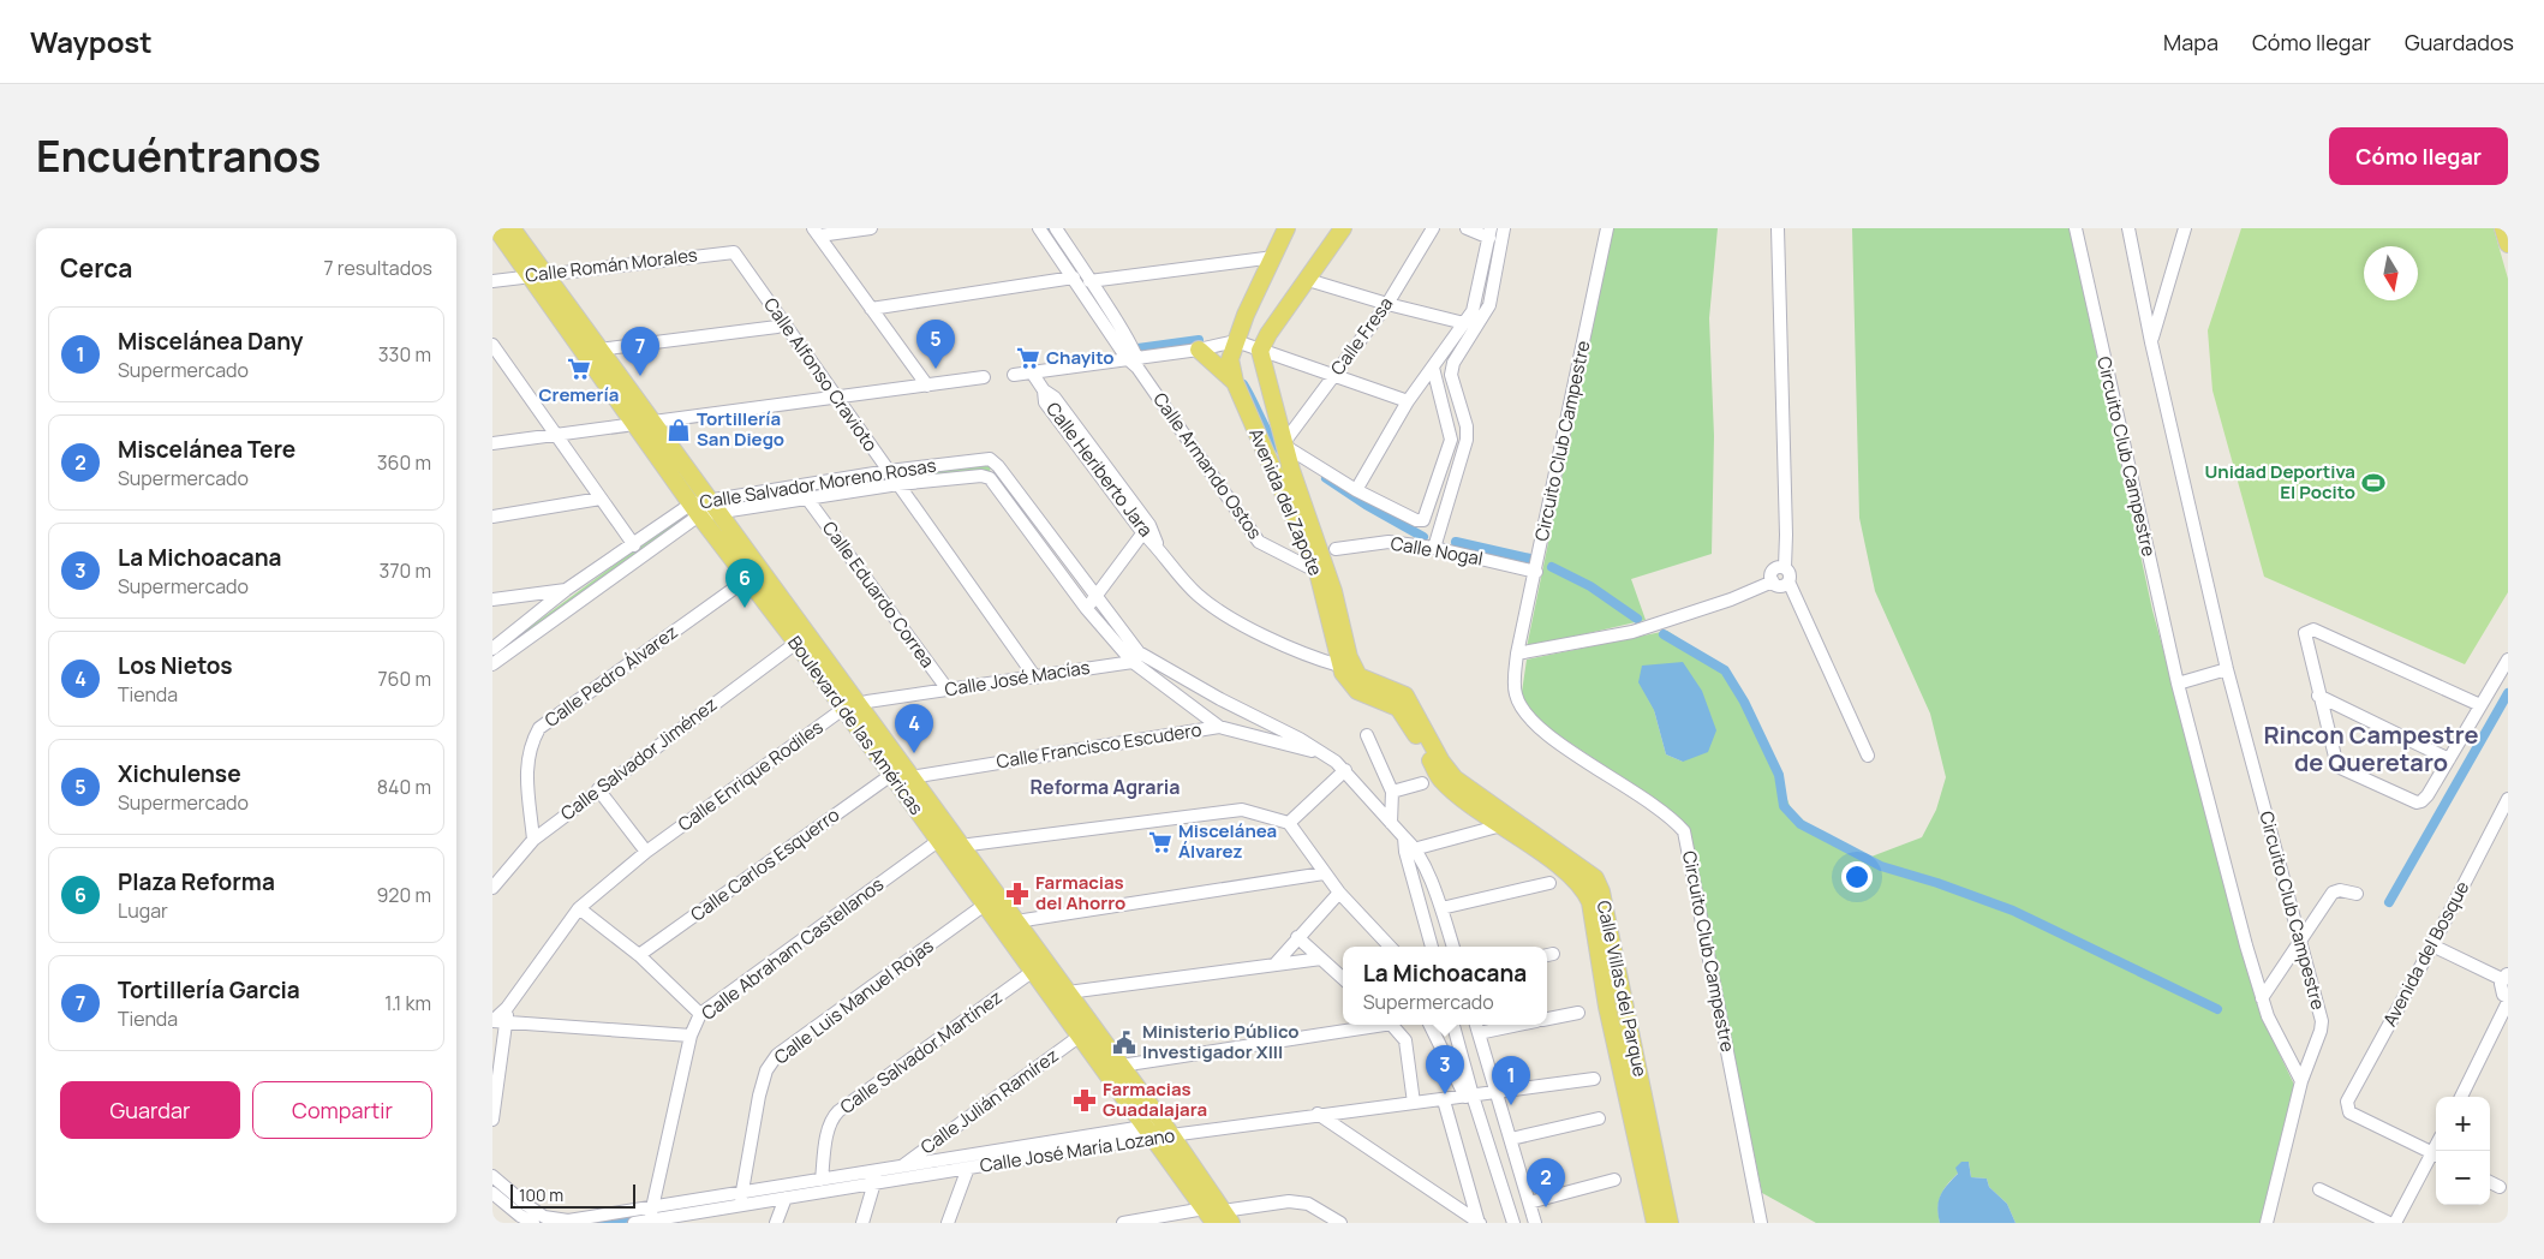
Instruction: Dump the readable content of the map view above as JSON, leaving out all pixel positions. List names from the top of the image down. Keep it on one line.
{"streets":{"main road":["Avenida del Zapote","Boulevard de las Américas","Calle Villas del Parque"],"street":["Calle Román Morales","Calle Fresa","Calle Alfonso Cravioto","Circuito Club Campestre","Calle Armando Ostos","Calle Heriberto Jara","Calle Salvador Moreno Rosas","Calle Nogal","Calle Eduardo Correa","Calle Pedro Álvarez","Calle José Macías","Calle Francisco Escudero","Calle Salvador Jiménez","Calle Enrique Rodiles","Calle Carlos Esquerro","Calle Abraham Castellanos","Avenida del Bosque","Calle Luis Manuel Rojas","Calle Salvador Martínez","Calle Julián Ramírez","Calle José María Lozano"]},"crossings":[["Calle Román Morales","Calle Alfonso Cravioto"],["Calle Román Morales","Boulevard de las Américas"],["Calle Fresa","Avenida del Zapote"],["Calle Fresa","Calle Nogal"],["Calle Alfonso Cravioto","Calle Salvador Moreno Rosas"],["Calle Alfonso Cravioto","Calle José Macías"],["Circuito Club Campestre","Calle Nogal"],["Calle Armando Ostos","Avenida del Zapote"],["Calle Heriberto Jara","Avenida del Zapote"],["Calle Heriberto Jara","Calle Villas del Parque"],["Calle Salvador Moreno Rosas","Calle Eduardo Correa"],["Calle Salvador Moreno Rosas","Calle José Macías"],["Calle Salvador Moreno Rosas","Boulevard de las Américas"],["Calle Salvador Moreno Rosas","Calle Francisco Escudero"],["Avenida del Zapote","Calle Nogal"],["Avenida del Zapote","Calle Villas del Parque"],["Calle Eduardo Correa","Calle José Macías"],["Calle Pedro Álvarez","Boulevard de las Américas"],["Calle Pedro Álvarez","Calle Salvador Jiménez"],["Calle José Macías","Boulevard de las Américas"],["Calle José Macías","Calle Enrique Rodiles"],["Boulevard de las Américas","Calle Francisco Escudero"],["Boulevard de las Américas","Calle Salvador Jiménez"],["Boulevard de las Américas","Calle Enrique Rodiles"],["Boulevard de las Américas","Calle Carlos Esquerro"],["Boulevard de las Américas","Calle Abraham Castellanos"],["Boulevard de las Américas","Calle Luis Manuel Rojas"],["Boulevard de las Américas","Calle Salvador Martínez"],["Boulevard de las Américas","Calle Julián Ramírez"],["Boulevard de las Américas","Calle José María Lozano"],["Calle Abraham Castellanos","Calle José María Lozano"],["Calle Luis Manuel Rojas","Calle José María Lozano"],["Calle Salvador Martínez","Calle José María Lozano"],["Calle Julián Ramírez","Calle José María Lozano"]],"districts":["Rincon Campestre de Queretaro","Reforma Agraria"],"places":{"supermarket":["Chayito","Cremería","Miscelánea Álvarez"],"shop":["Tortillería San Diego"],"sports":["Unidad Deportiva El Pocito"],"pharmacy":["Farmacias del Ahorro","Farmacias Guadalajara"],"public building":["Ministerio Público Investigador XIII"]},"scale_bar":"100 m","north":"bottom","page":{"header":"Waypost","nav":["Mapa","Cómo llegar","Guardados"],"title":"Encuéntranos","buttons":["Cómo llegar",["Guardar","Compartir"]],"heading":["Cerca","7 resultados"],"list":[{"mark":"1","name":"Miscelánea Dany","note":"Supermercado","value":"330 m"},{"mark":"2","name":"Miscelánea Tere","note":"Supermercado","value":"360 m"},{"mark":"3","name":"La Michoacana","note":"Supermercado","value":"370 m"},{"mark":"4","name":"Los Nietos","note":"Tienda","value":"760 m"},{"mark":"5","name":"Xichulense","note":"Supermercado","value":"840 m"},{"mark":"6","name":"Plaza Reforma","note":"Lugar","value":"920 m"},{"mark":"7","name":"Tortillería Garcia","note":"Tienda","value":"1.1 km"}],"pins":["5","7","6","4","3","1","2"],"popup":["La Michoacana","Supermercado"],"map_buttons":["+","−"],"scale":"100 m"}}
